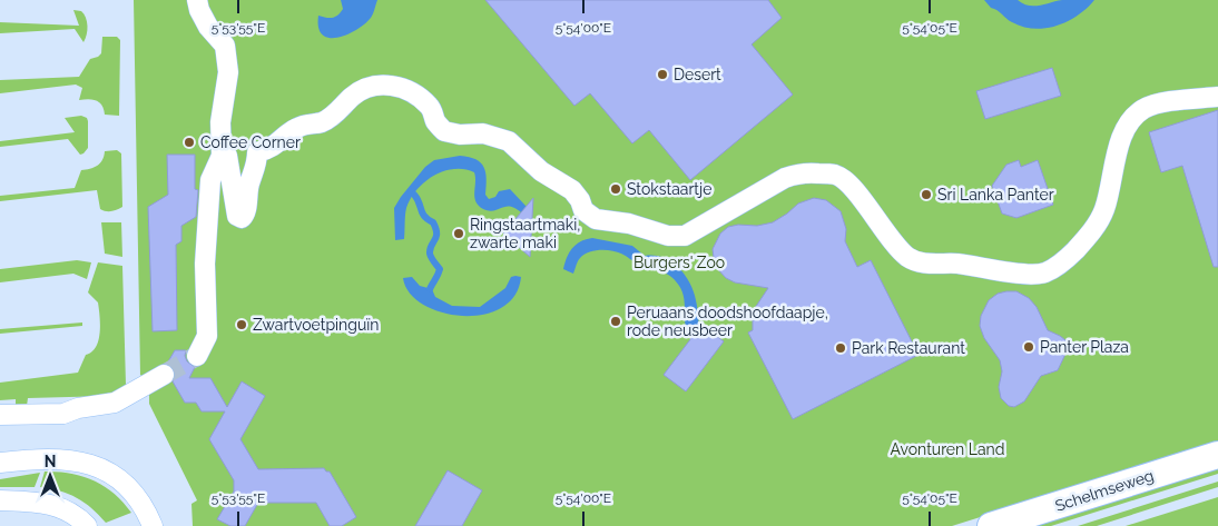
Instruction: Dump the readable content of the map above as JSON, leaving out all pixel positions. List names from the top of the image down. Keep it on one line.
{"streets":{"main road":["Schelmseweg"]},"parks":["Burgers' Zoo","Avonturen Land"],"places":["Desert","Coffee Corner","Stokstaartje","Sri Lanka Panter","Ringstaartmaki, zwarte maki","Peruaans doodshoofdaapje, rode neusbeer","Zwartvoetpinguïn","Panter Plaza","Park Restaurant"],"north":"top","coordinates":["5°53'55\"E","5°54'00\"E","5°54'05\"E"]}
